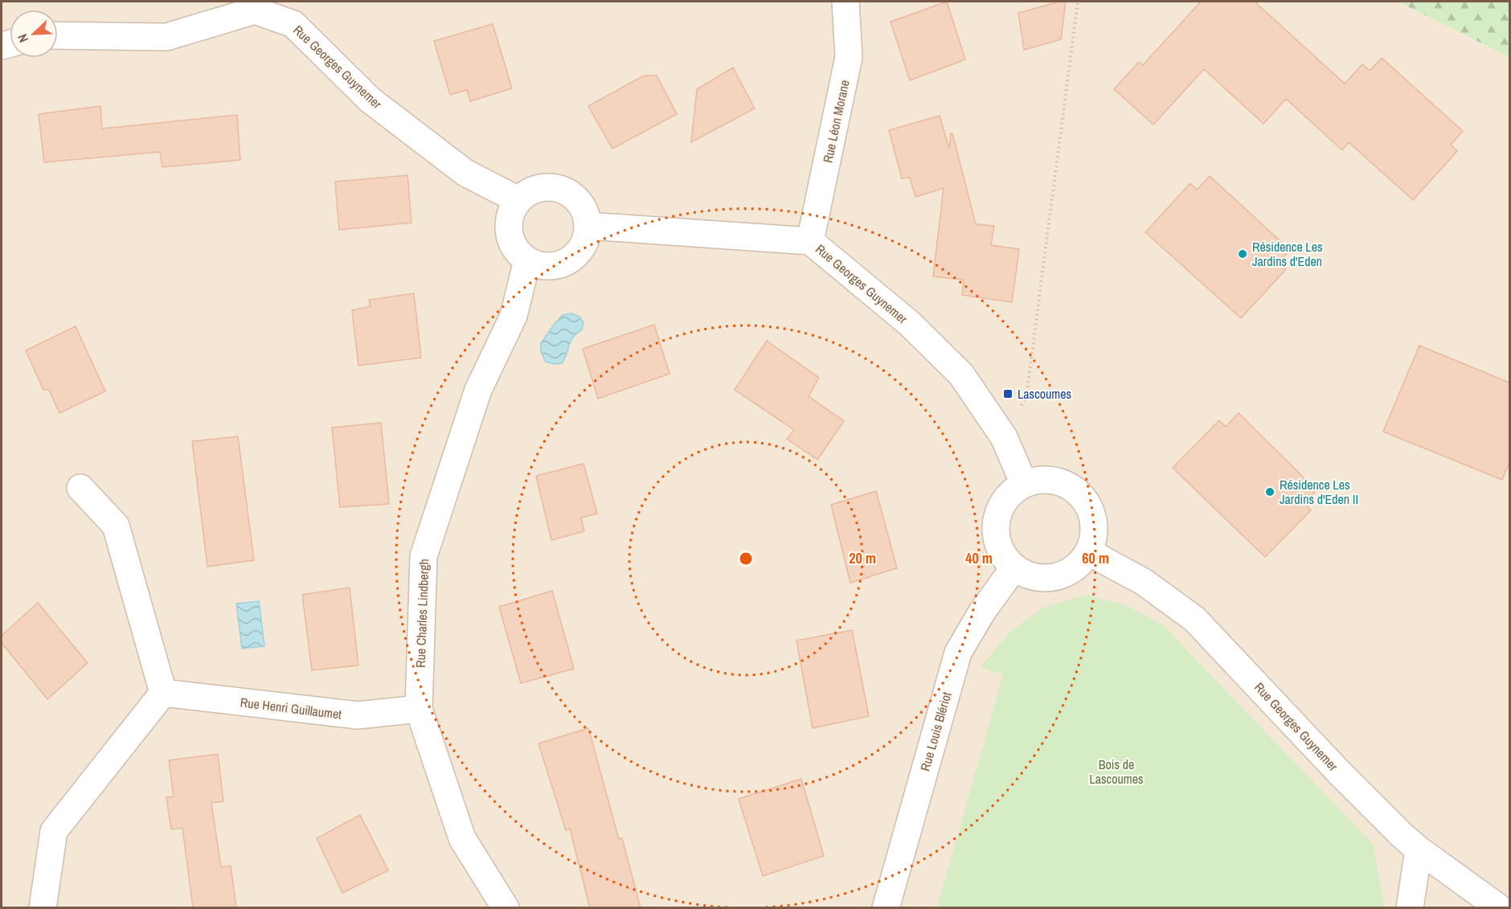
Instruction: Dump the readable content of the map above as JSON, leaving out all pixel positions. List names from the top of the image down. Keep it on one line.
{"streets":{"street":["Rue Georges Guynemer","Rue Léon Morane","Rue Charles Lindbergh","Rue Henri Guillaumet","Rue Louis Blériot"]},"crossings":[["Rue Georges Guynemer","Rue Léon Morane"],["Rue Georges Guynemer","Rue Charles Lindbergh"],["Rue Georges Guynemer","Rue Louis Blériot"],["Rue Charles Lindbergh","Rue Henri Guillaumet"]],"parks":["Bois de Lascoumes"],"places":{"other":["Résidence Les Jardins d'Eden","Résidence Les Jardins d'Eden II"],"transit":["Lascoumes"]},"north":"bottom left","rings":["20 m","40 m","60 m"]}
